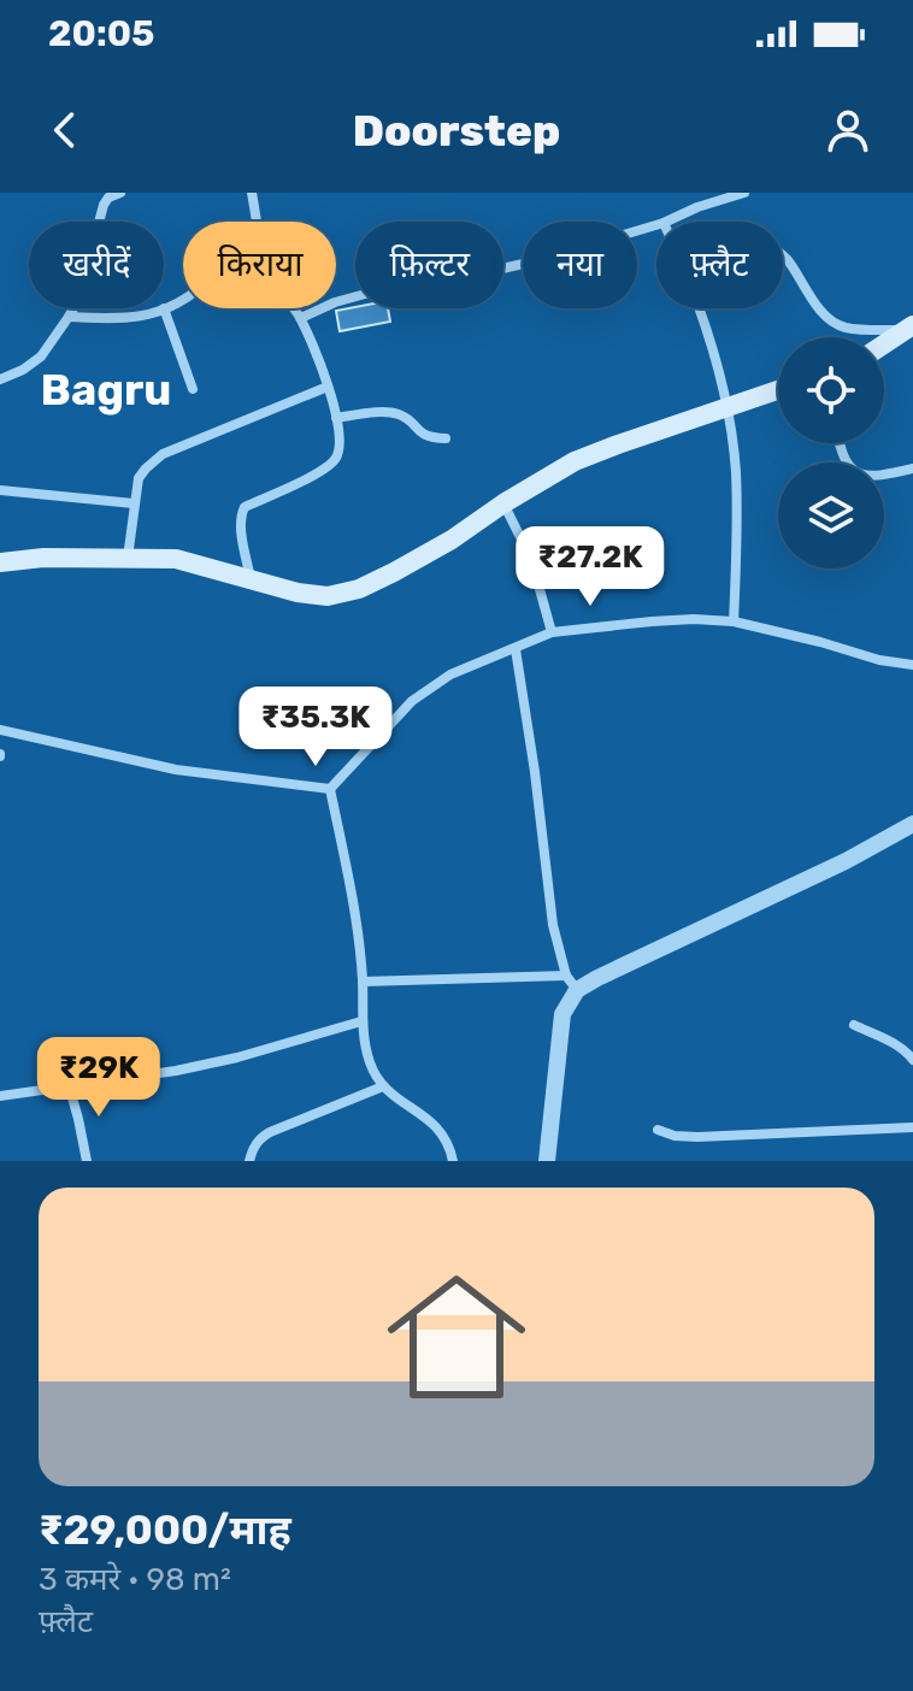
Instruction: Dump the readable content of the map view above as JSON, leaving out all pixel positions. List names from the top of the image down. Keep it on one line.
{"districts":["Bagru"],"page":{"status":"20:05","header":"Doorstep","chip":["खरीदें","किराया","फ़िल्टर","नया","फ़्लैट"],"price":["₹27.2K","₹35.3K","₹29K"],"list":[{"name":"₹29,000/माह","note":"3 कमरे · 98 m² · फ़्लैट"}]}}
